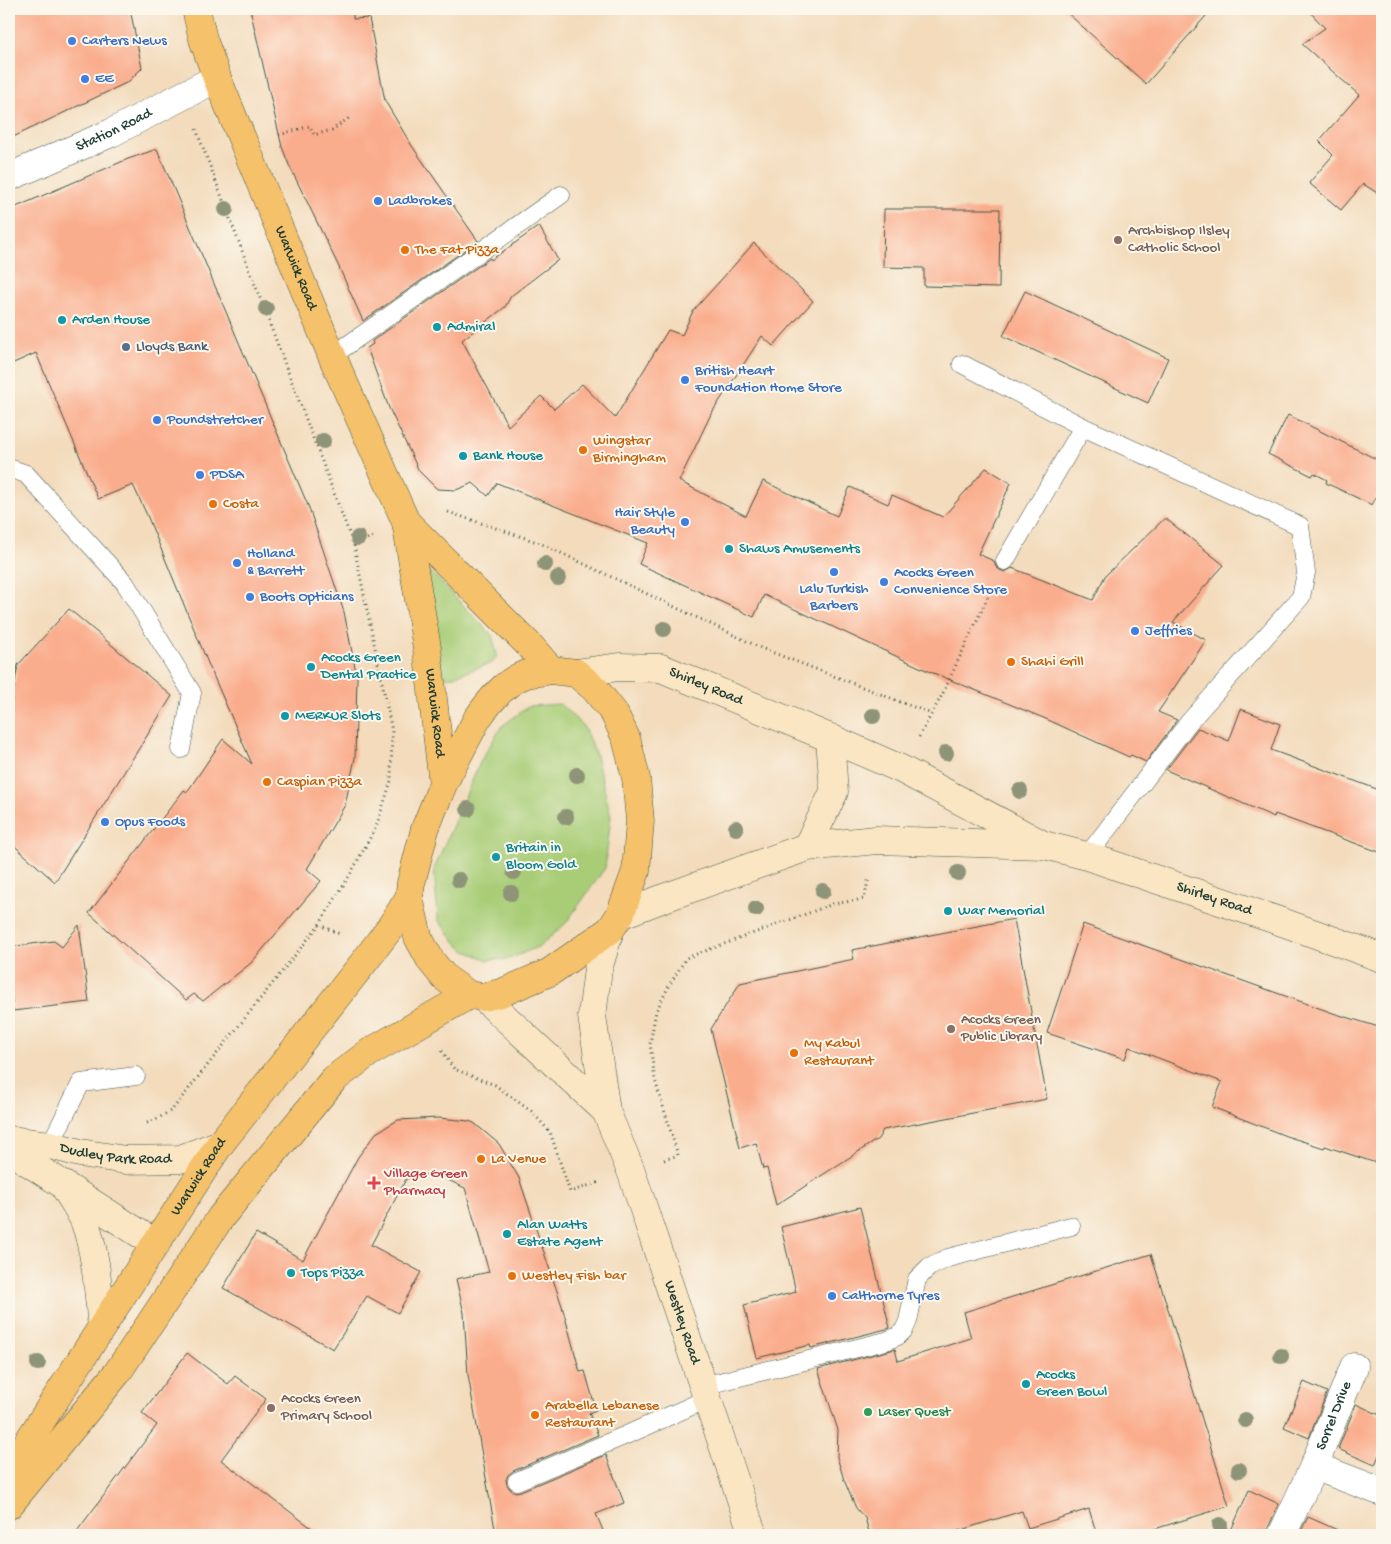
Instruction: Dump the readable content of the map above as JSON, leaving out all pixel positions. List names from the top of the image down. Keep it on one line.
{"streets":{"highway":["Warwick Road"],"street":["Station Road","Shirley Road","Dudley Park Road","Westley Road","Sorrel Drive"]},"crossings":[["Station Road","Warwick Road"],["Warwick Road","Shirley Road"],["Warwick Road","Dudley Park Road"],["Warwick Road","Westley Road"],["Shirley Road","Westley Road"]],"places":{"other":["Carters News","EE","Ladbrokes","Archbishop Ilsley Catholic School","The Fat Pizza","Arden House","Admiral","Lloyds Bank","British Heart Foundation Home Store","Poundstretcher","Wingstar Birmingham","Bank House","PDSA","Costa","Hair Style Beauty","Shaws Amusements","Holland & Barrett","Lalu Turkish Barbers","Acocks Green Convenience Store","Boots Opticians","Jeffries","Shahi Grill","Acocks Green Dental Practice","MERKUR Slots","Caspian Pizza","Opus Foods","Britain in Bloom Gold","War Memorial","Acocks Green Public Library","My Kabul Restaurant","La Venue","Alan Watts Estate Agent","Tops Pizza","Westley Fish bar","Calthorne Tyres","Acocks Green Bowl","Acocks Green Primary School","Laser Quest","Arabella Lebanese Restaurant"],"health":["Village Green Pharmacy"]}}
